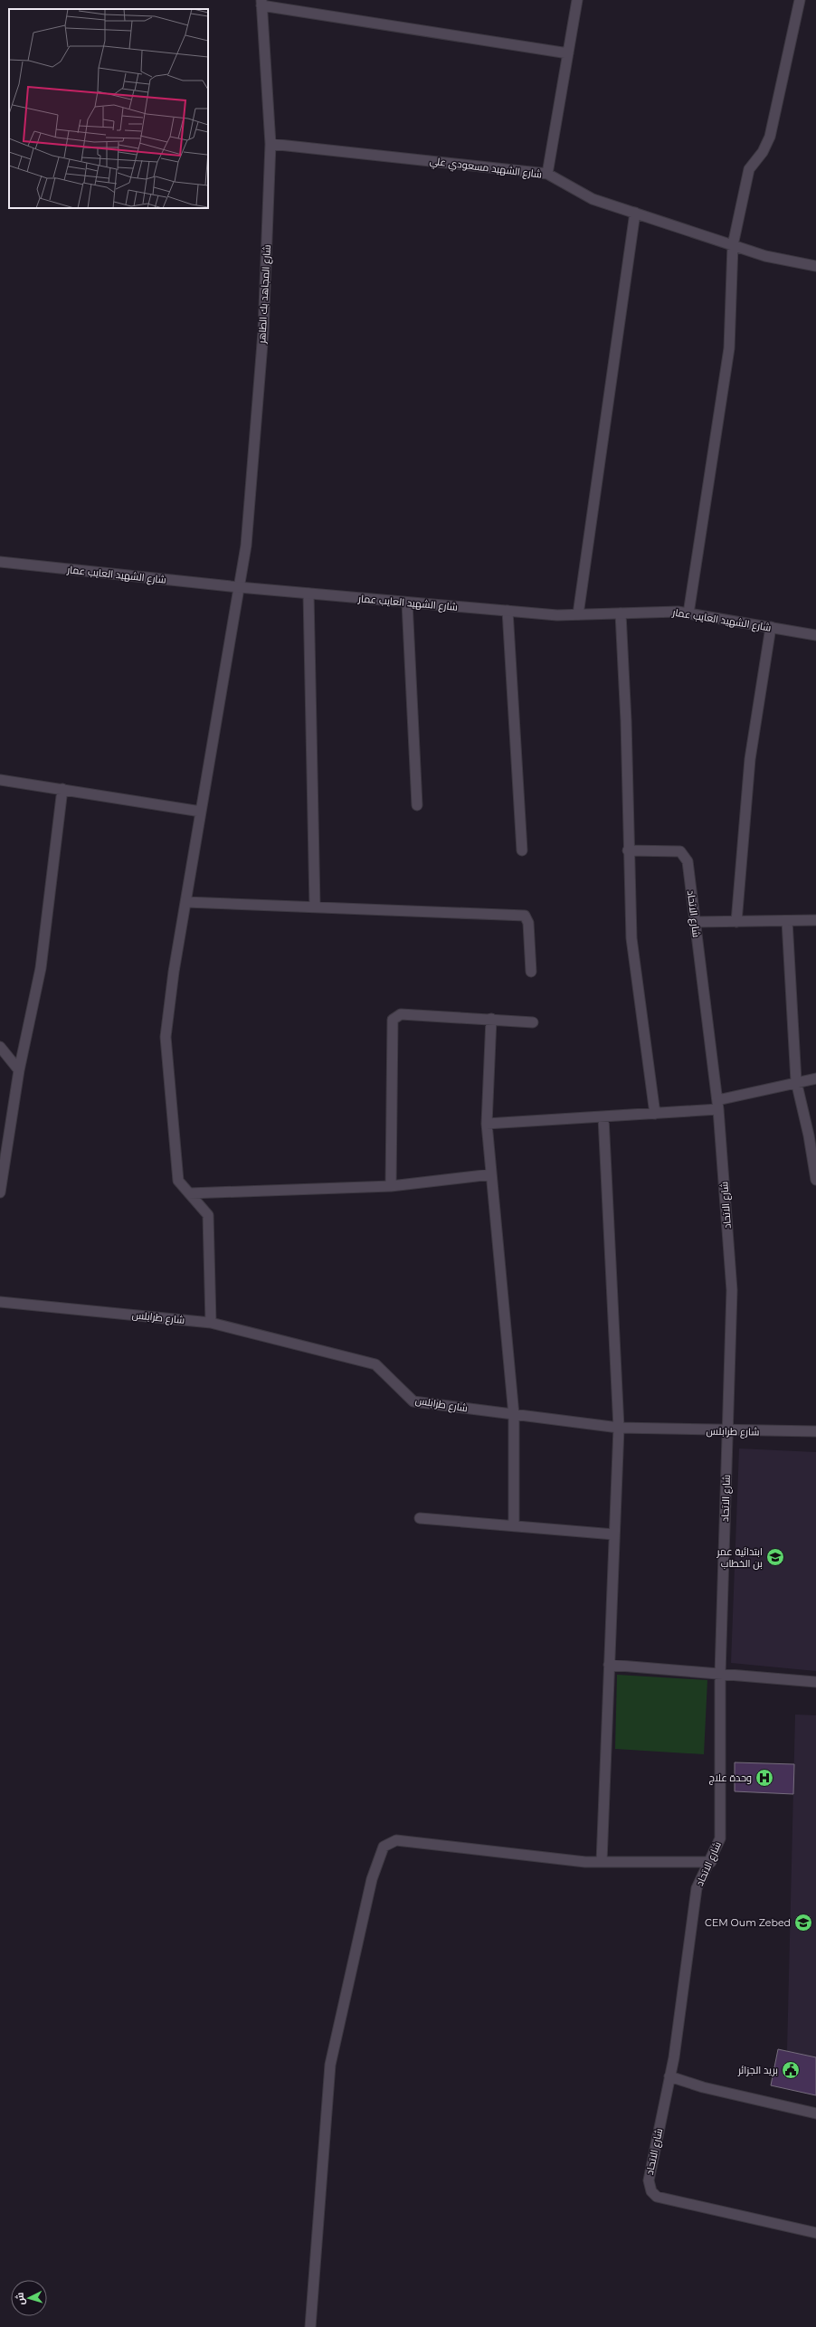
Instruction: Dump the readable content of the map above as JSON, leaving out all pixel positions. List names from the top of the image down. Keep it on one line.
{"streets":{"street":["شارع الشهيد مسعودي علي","شارع المجاهد بك الطاهر","شارع الشهيد العايب عمار","شارع الاتحاد","شارع طرابلس"]},"crossings":[["شارع الشهيد مسعودي علي","شارع المجاهد بك الطاهر"],["شارع المجاهد بك الطاهر","شارع الشهيد العايب عمار"],["شارع المجاهد بك الطاهر","شارع طرابلس"],["شارع الاتحاد","شارع طرابلس"]],"places":{"school or university":["ابتدائية عمر بن الخطاب","CEM Oum Zebed"],"hospital":["وحدة علاج"],"public building":["بريد الجزائر"]},"north":"left"}
